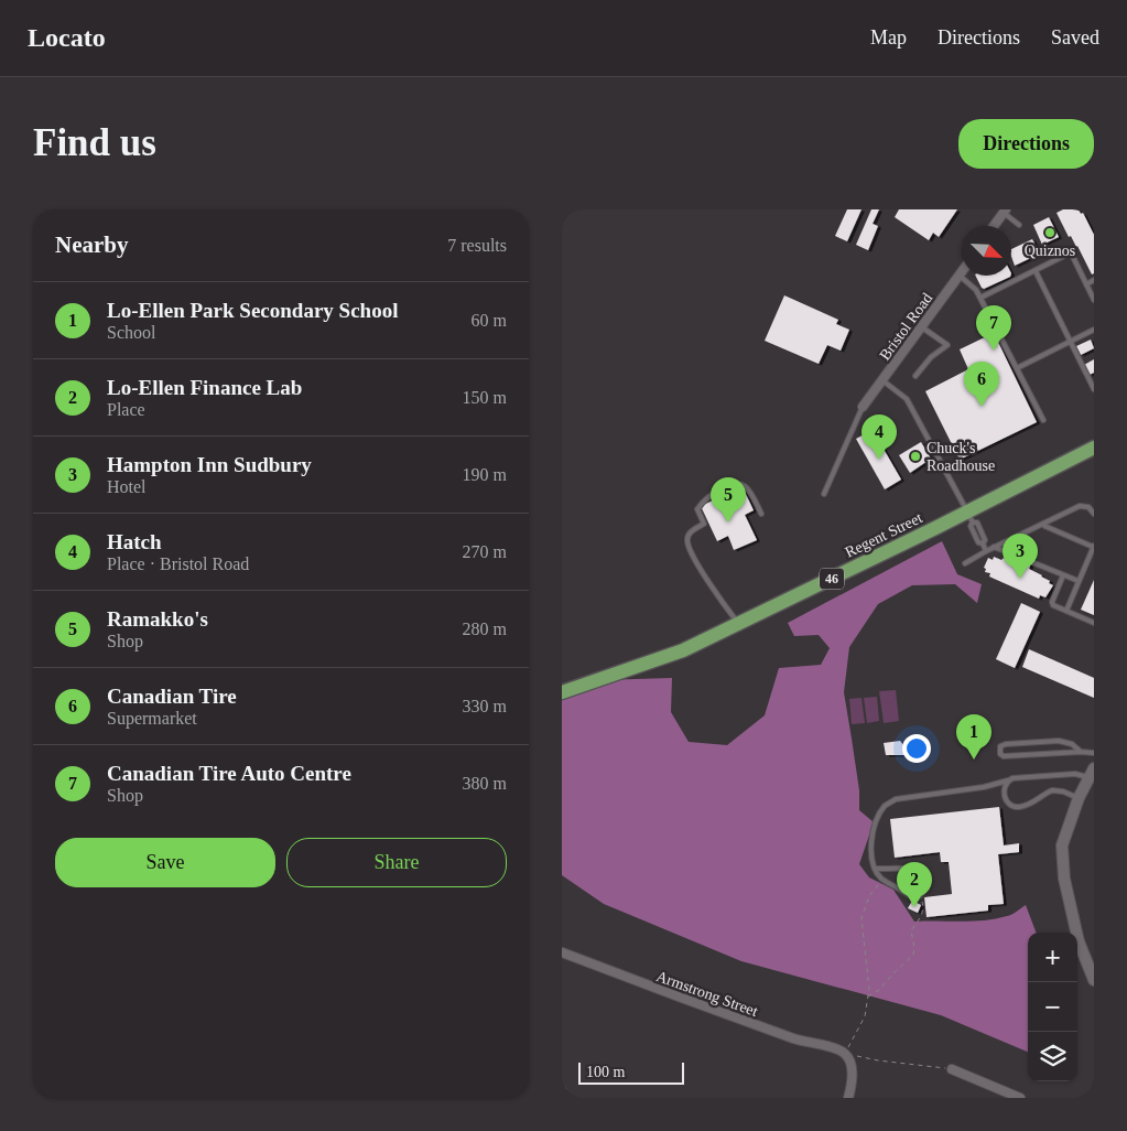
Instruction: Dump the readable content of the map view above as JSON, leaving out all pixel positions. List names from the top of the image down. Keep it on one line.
{"streets":{"main road":["Regent Street","46"],"street":["Bristol Road","Armstrong Street"]},"places":["Quiznos","Chuck's Roadhouse"],"scale_bar":"100 m","north":"bottom right","page":{"header":"Locato","nav":["Map","Directions","Saved"],"buttons":["Directions",["Save","Share"]],"title":"Find us","heading":["Nearby","7 results"],"list":[{"mark":"1","name":"Lo-Ellen Park Secondary School","note":"School","value":"60 m"},{"mark":"2","name":"Lo-Ellen Finance Lab","note":"Place","value":"150 m"},{"mark":"3","name":"Hampton Inn Sudbury","note":"Hotel","value":"190 m"},{"mark":"4","name":"Hatch","note":"Place · Bristol Road","value":"270 m"},{"mark":"5","name":"Ramakko's","note":"Shop","value":"280 m"},{"mark":"6","name":"Canadian Tire","note":"Supermarket","value":"330 m"},{"mark":"7","name":"Canadian Tire Auto Centre","note":"Shop","value":"380 m"}],"pins":["7","6","4","5","3","1","2"],"map_buttons":["+","−"],"scale":"100 m"}}
